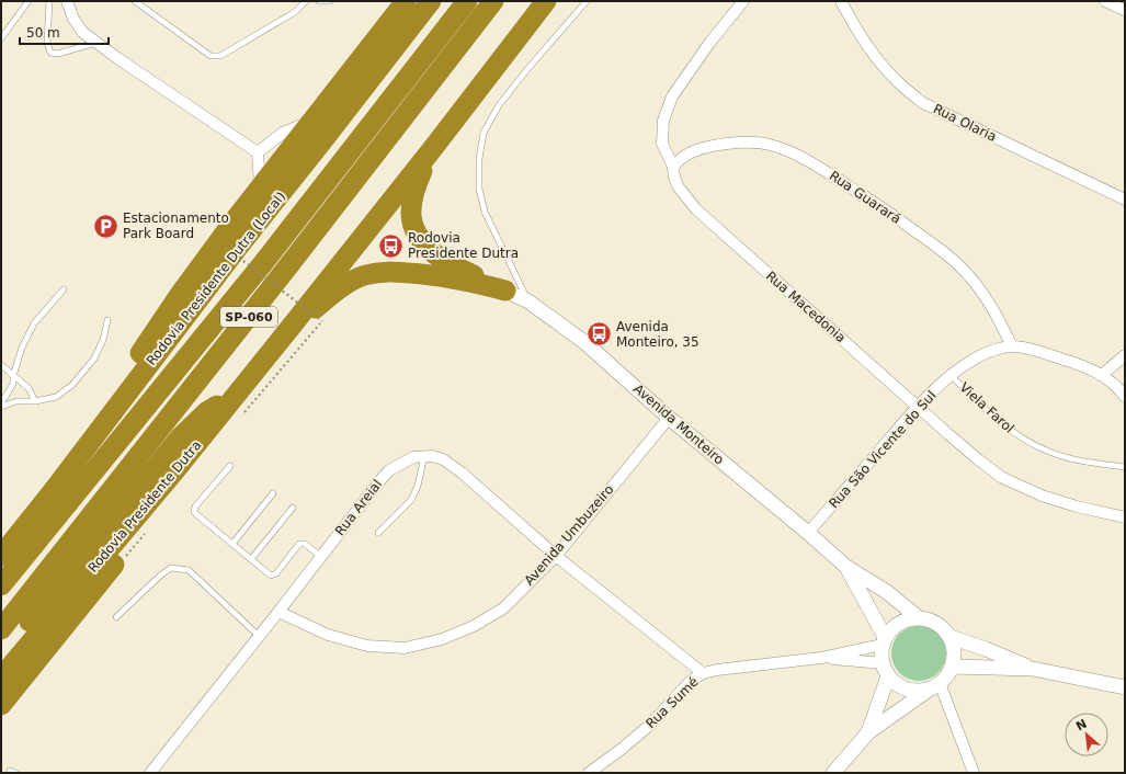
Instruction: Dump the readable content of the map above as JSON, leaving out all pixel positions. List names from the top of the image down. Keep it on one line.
{"streets":{"highway":["Rodovia Presidente Dutra (Local)","SP-060","Rodovia Presidente Dutra"],"street":["Rua Olaria","Rua Guarará","Rua Macedonia","Avenida Monteiro","Rua São Vicente do Sul","Rua Areial","Avenida Umbuzeiro","Rua Sumé"],"lane":["Viela Farol"]},"crossings":[["Rua Guarará","Rua Macedonia"],["Rua Guarará","Rua São Vicente do Sul"],["Rua Macedonia","Rua São Vicente do Sul"],["Viela Farol","Rua São Vicente do Sul"],["Avenida Monteiro","Rua São Vicente do Sul"],["Avenida Monteiro","Avenida Umbuzeiro"],["Avenida Monteiro","Rua Sumé"],["Rua Areial","Avenida Umbuzeiro"]],"places":{"parking":["Estacionamento Park Board"],"bus stop":["Rodovia Presidente Dutra","Avenida Monteiro, 35"]},"scale_bar":"50 m","north":"top left"}
